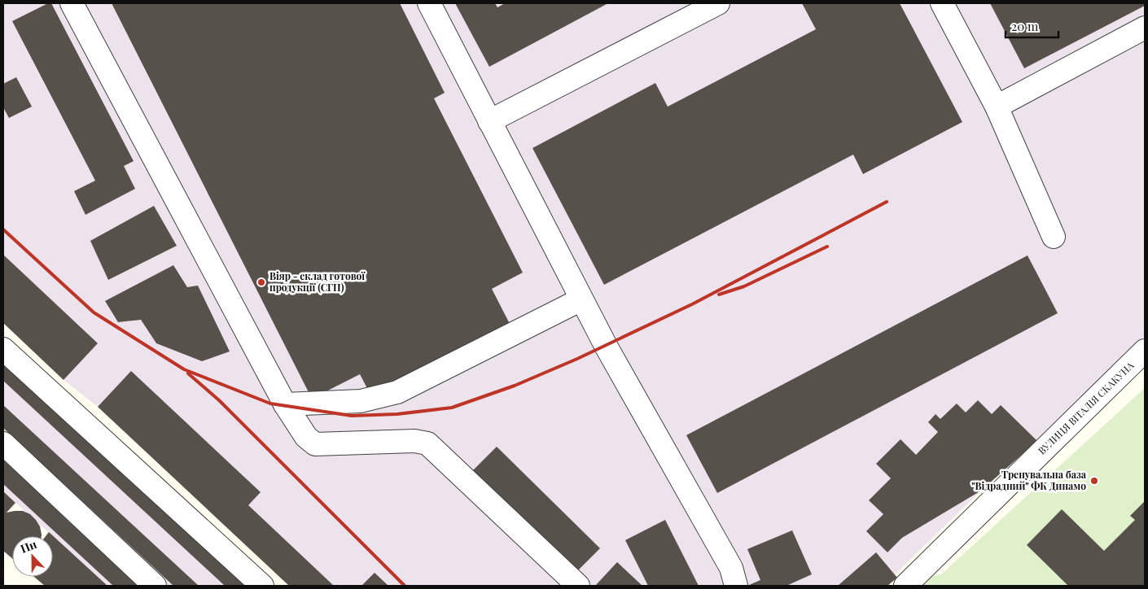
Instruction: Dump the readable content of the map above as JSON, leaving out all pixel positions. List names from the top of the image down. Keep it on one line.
{"streets":{"street":["ВУЛИЦЯ ВІТАЛІЯ СКАКУНА"]},"places":["Віяр - склад готової продукції (СГП)","Тренувальна база \"Відрадний\" ФК Динамо"],"scale_bar":"20 m","north":"top"}
